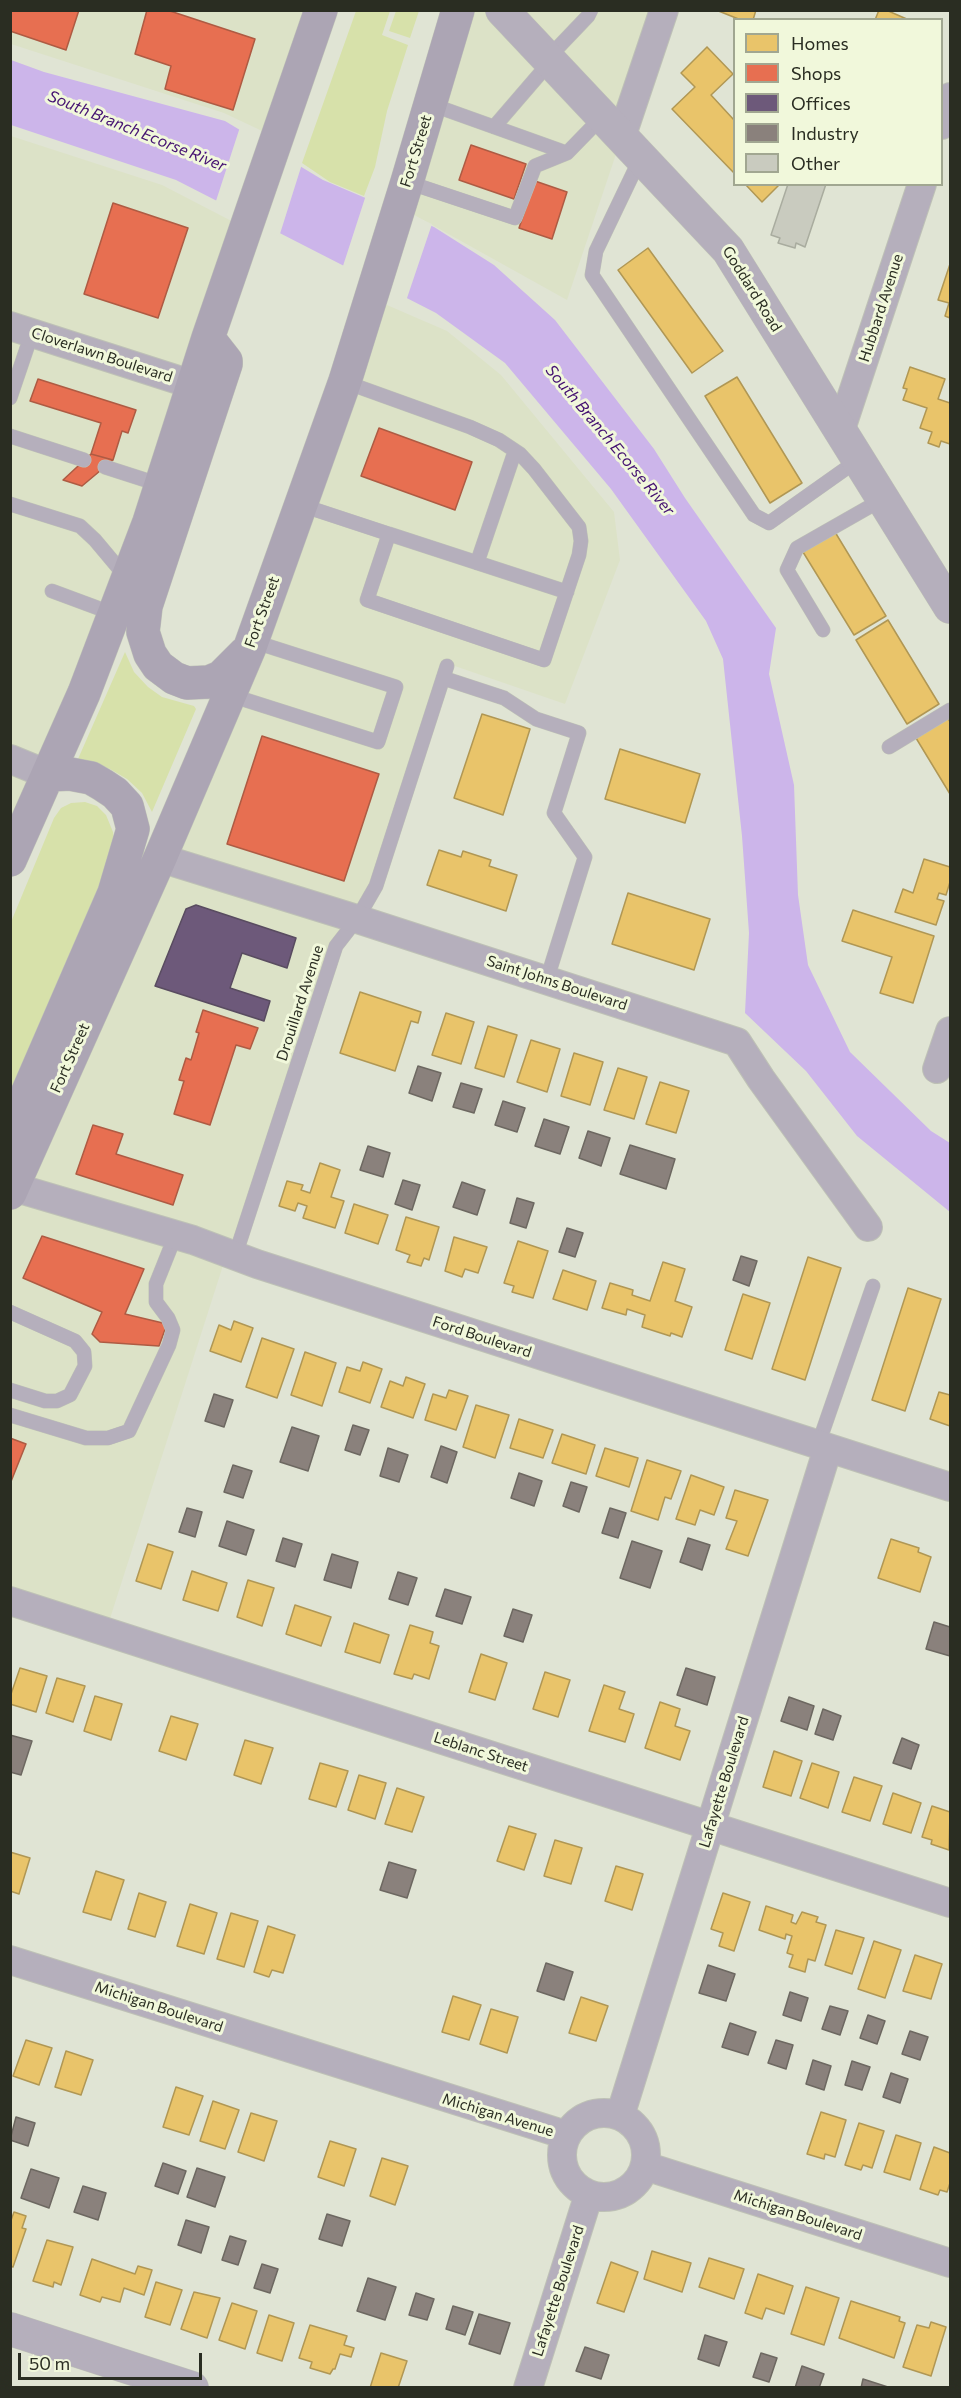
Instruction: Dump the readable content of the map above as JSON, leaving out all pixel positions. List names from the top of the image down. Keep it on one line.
{"streets":{"main road":["Fort Street"],"street":["Goddard Road","Hubbard Avenue","Cloverlawn Boulevard","Saint Johns Boulevard","Ford Boulevard","Leblanc Street","Lafayette Boulevard","Michigan Boulevard","Michigan Avenue"],"lane":["Drouillard Avenue"]},"crossings":[["Fort Street","Saint Johns Boulevard"],["Fort Street","Ford Boulevard"],["Goddard Road","Hubbard Avenue"],["Saint Johns Boulevard","Drouillard Avenue"],["Drouillard Avenue","Ford Boulevard"],["Ford Boulevard","Lafayette Boulevard"],["Leblanc Street","Lafayette Boulevard"],["Lafayette Boulevard","Michigan Boulevard"],["Lafayette Boulevard","Michigan Avenue"],["Michigan Boulevard","Michigan Avenue"]],"water":["South Branch Ecorse River"],"legend":["Homes","Shops","Offices","Industry","Other"],"scale_bar":"50 m"}
